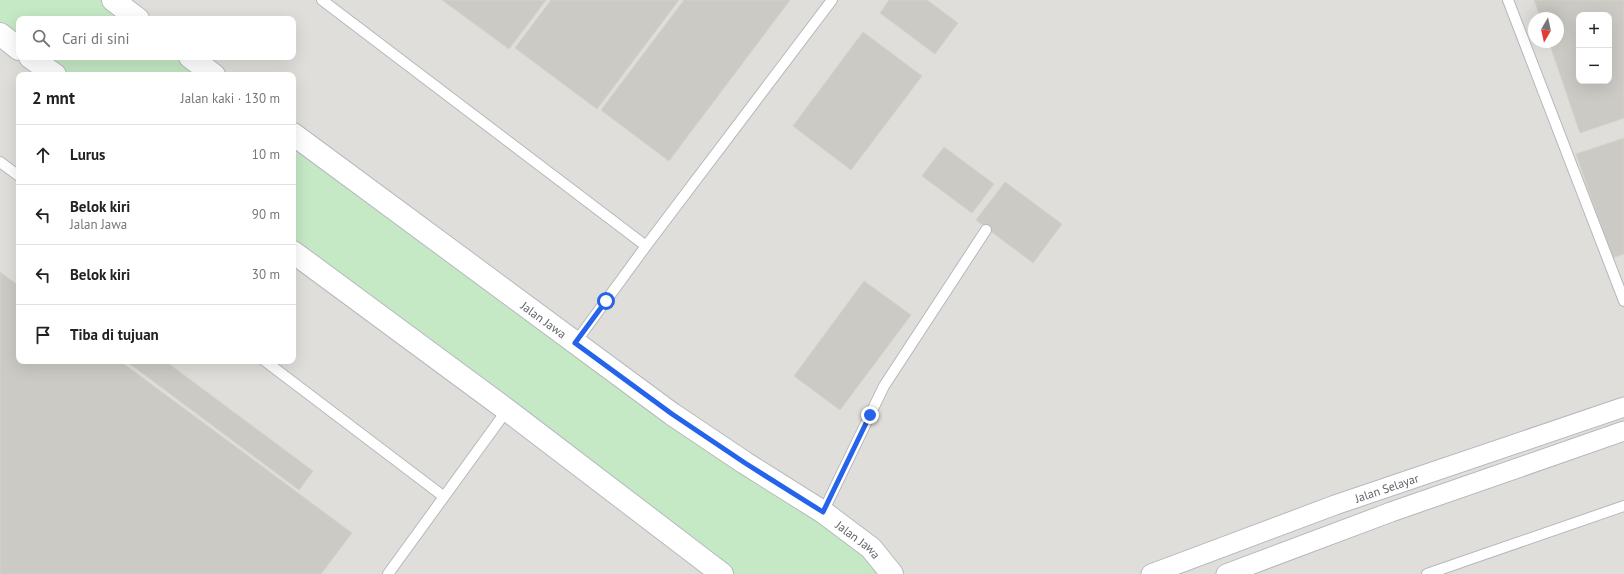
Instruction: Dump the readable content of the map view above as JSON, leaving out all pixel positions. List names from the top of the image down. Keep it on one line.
{"streets":{"street":["Jalan Jawa","Jalan Selayar"]},"north":"bottom","page":{"map_buttons":["+","−"],"search":"Cari di sini","heading":["2 mnt","Jalan kaki · 130 m"],"list":[["Lurus","10 m"],["Belok kiri","Jalan Jawa","90 m"],["Belok kiri","30 m"],"Tiba di tujuan"]}}
